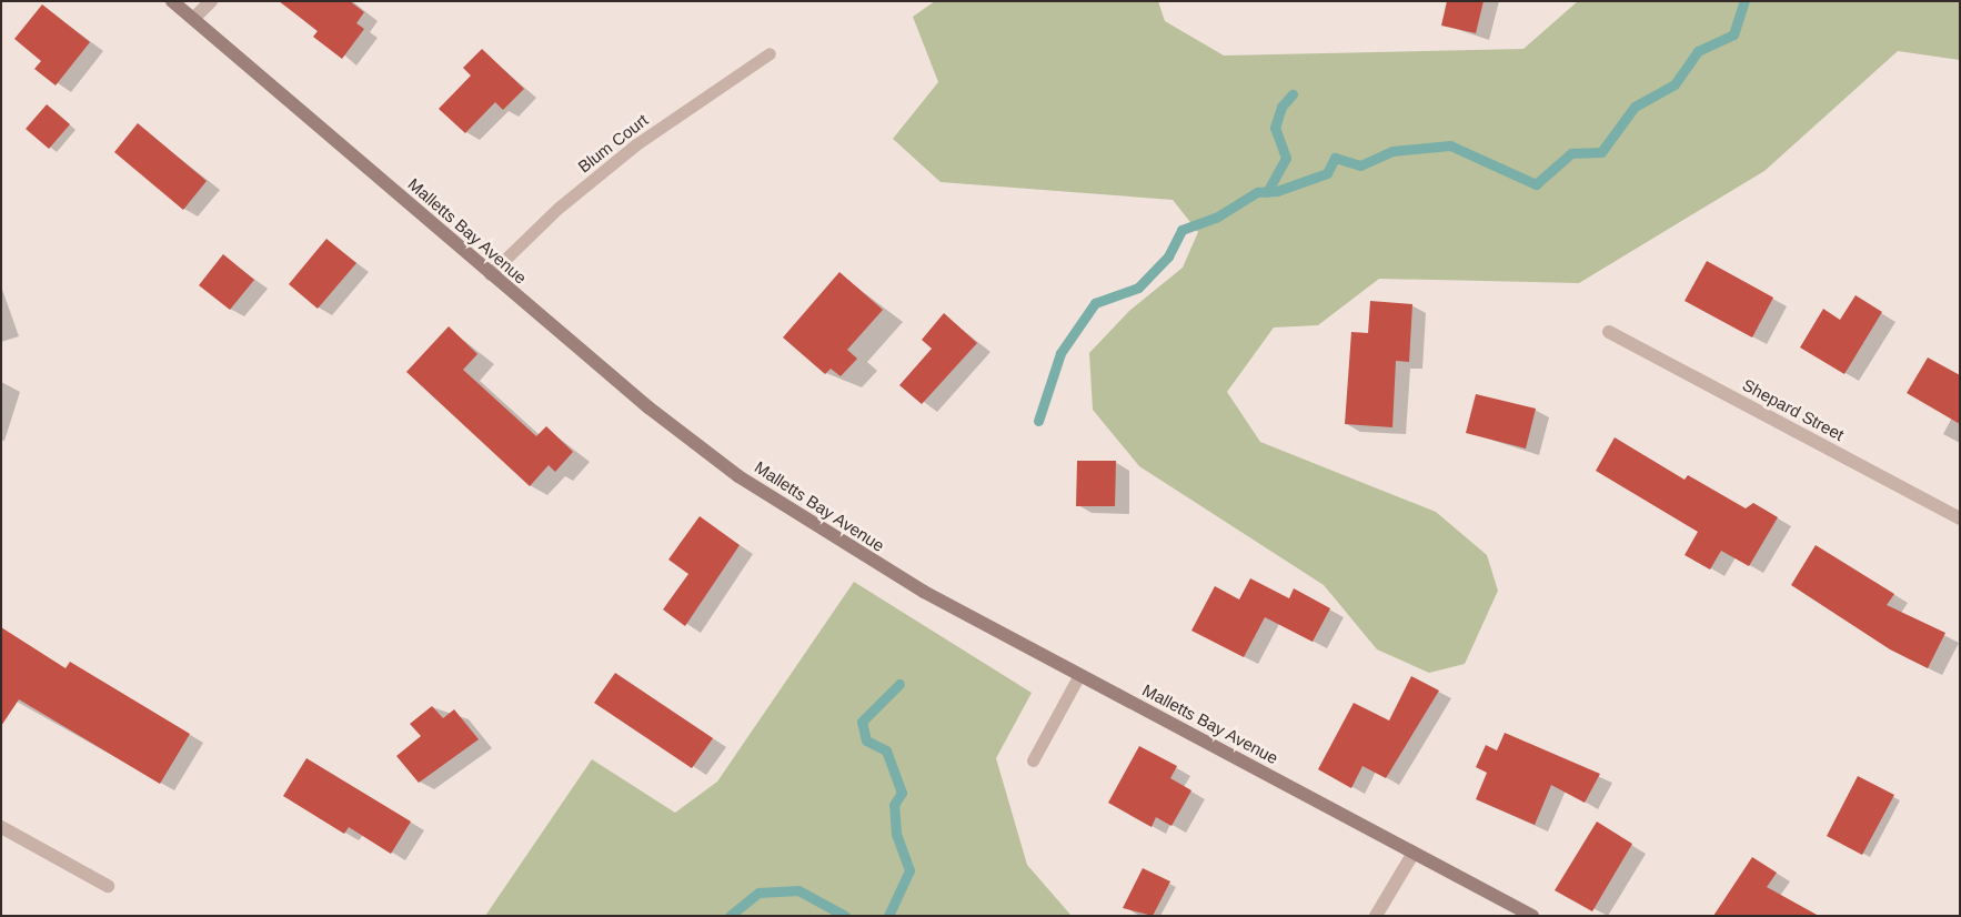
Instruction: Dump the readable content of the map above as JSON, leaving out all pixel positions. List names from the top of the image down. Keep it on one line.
{"streets":{"street":["Malletts Bay Avenue","Shepard Street"],"lane":["Blum Court"]},"crossings":[["Blum Court","Malletts Bay Avenue"]]}
